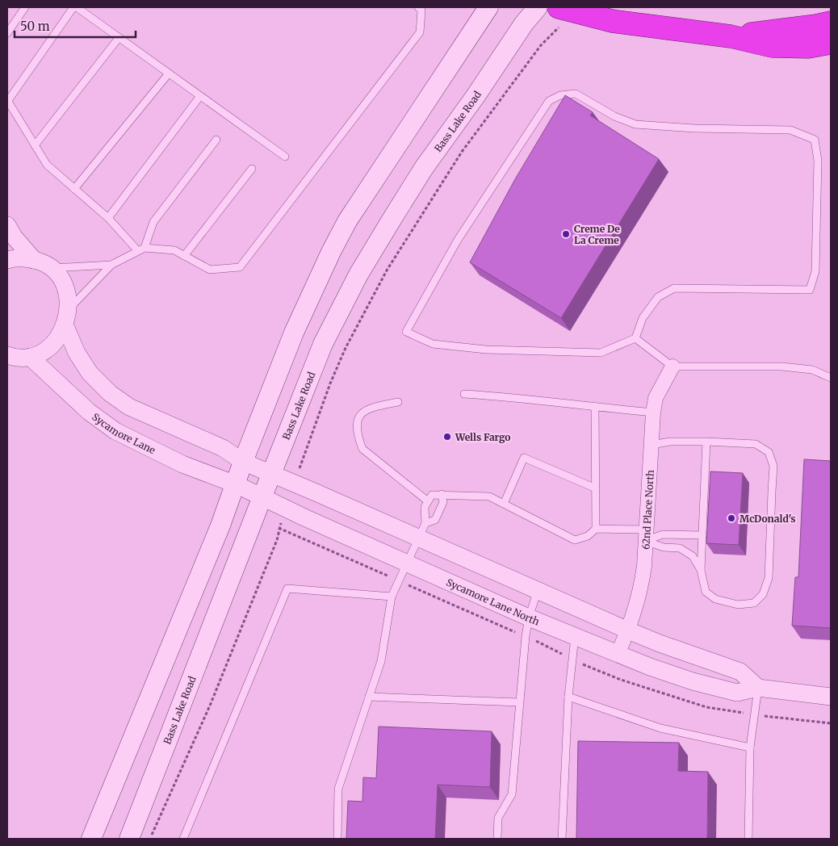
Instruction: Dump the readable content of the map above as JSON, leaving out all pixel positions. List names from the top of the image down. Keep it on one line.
{"streets":{"main road":["Bass Lake Road"],"street":["Sycamore Lane","62nd Place North","Sycamore Lane North"]},"crossings":[["Bass Lake Road","Sycamore Lane North"],["Sycamore Lane","Sycamore Lane North"],["62nd Place North","Sycamore Lane North"]],"places":["Creme De La Creme","Wells Fargo","McDonald's"],"scale_bar":"50 m"}
